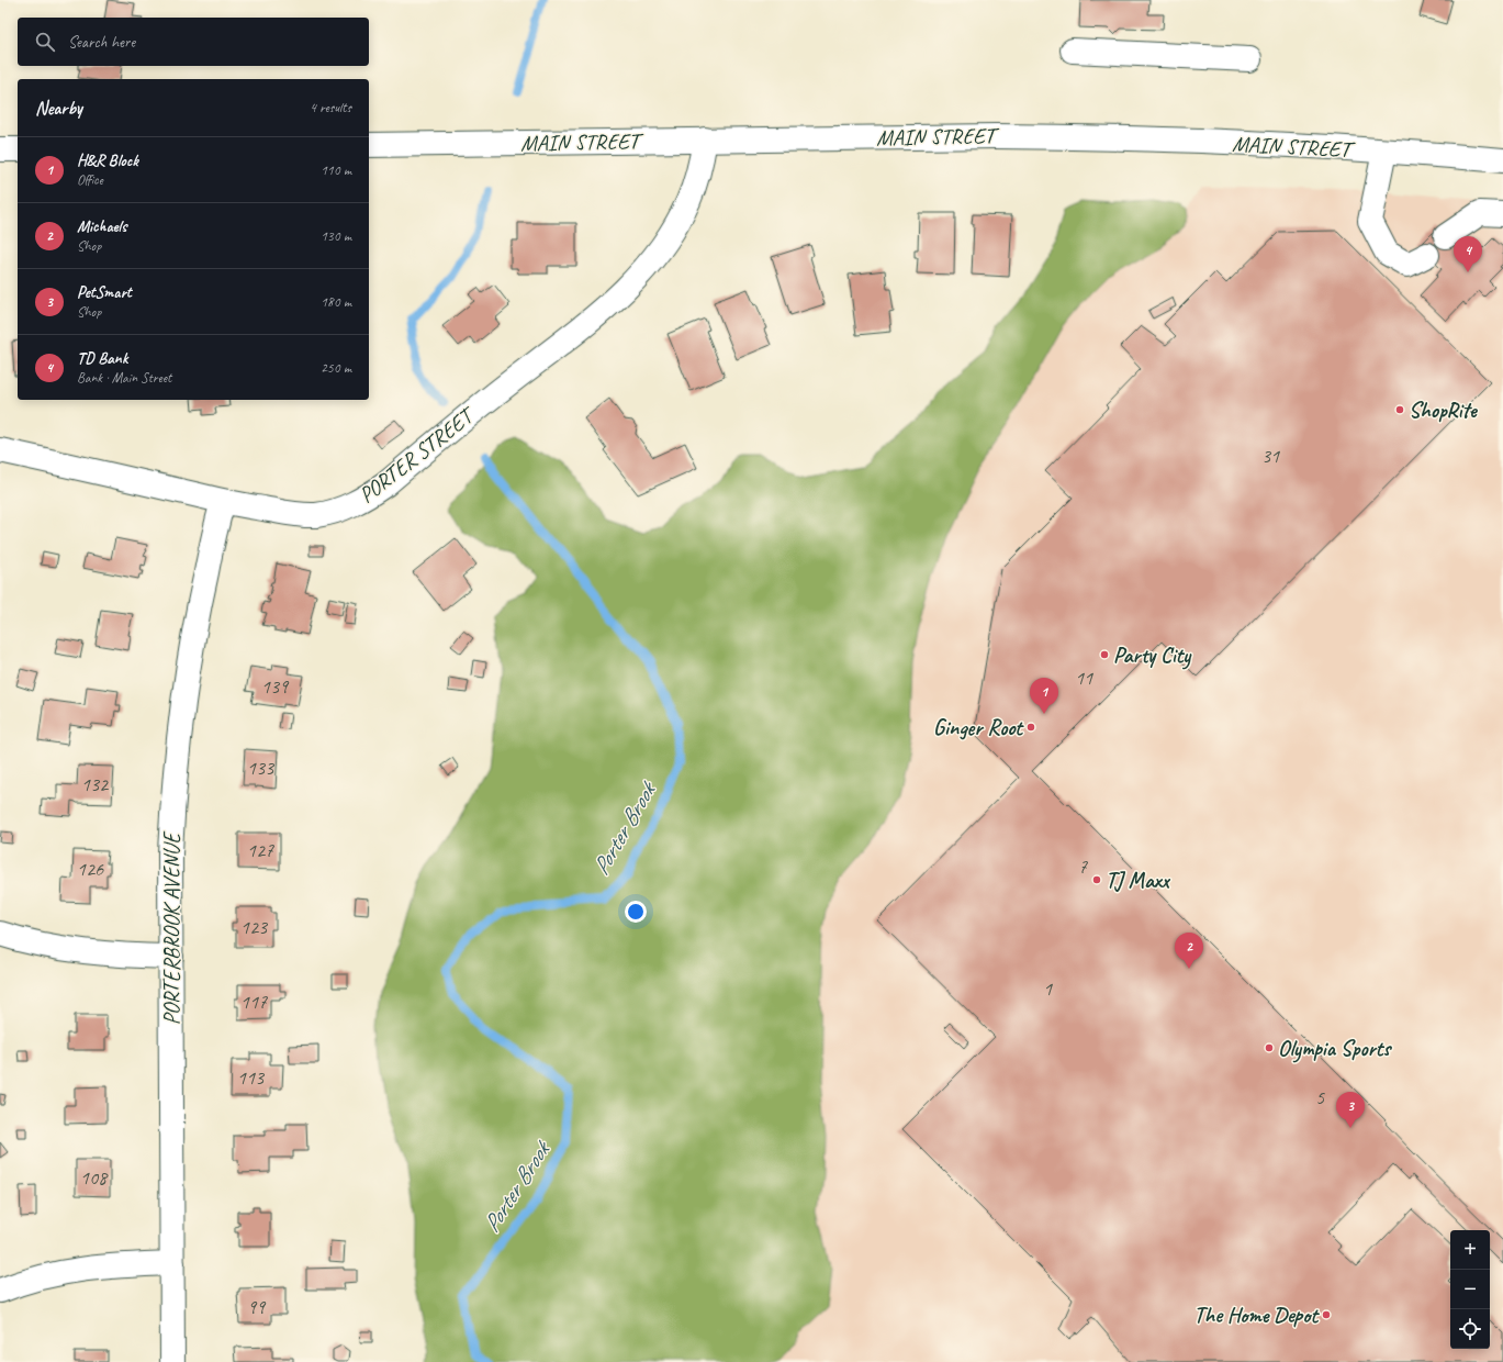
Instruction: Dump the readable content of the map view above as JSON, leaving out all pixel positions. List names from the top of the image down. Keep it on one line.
{"streets":{"street":["MAIN STREET","PORTER STREET","PORTERBROOK AVENUE"]},"crossings":[["MAIN STREET","PORTER STREET"],["PORTER STREET","PORTERBROOK AVENUE"]],"water":["Porter Brook"],"places":["ShopRite","Party City","Ginger Root","TJ Maxx","Olympia Sports","The Home Depot"],"house_numbers":["31","11","139","133","132","127","7","126","123","1","117","113","5","108","99"],"page":{"search":"Search here","heading":["Nearby","4 results"],"list":[{"mark":"1","name":"H&R Block","note":"Office","value":"110 m"},{"mark":"2","name":"Michaels","note":"Shop","value":"130 m"},{"mark":"3","name":"PetSmart","note":"Shop","value":"180 m"},{"mark":"4","name":"TD Bank","note":"Bank · Main Street","value":"250 m"}],"pins":["4","1","2","3"],"map_buttons":["+","−"]}}
